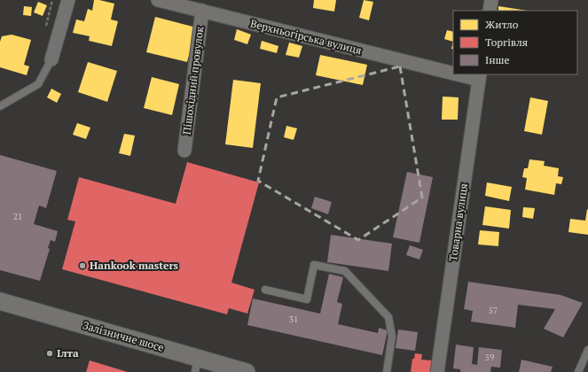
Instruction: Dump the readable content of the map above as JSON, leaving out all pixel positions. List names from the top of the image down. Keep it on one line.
{"streets":{"street":["Верхньогірська вулиця","Пішохідний провулок","Товарна вулиця","Залізничне шосе"]},"crossings":[["Верхньогірська вулиця","Пішохідний провулок"],["Верхньогірська вулиця","Товарна вулиця"]],"places":["Hankook masters","Ілта"],"house_numbers":["21","57","31","59"],"legend":["Житло","Торгівля","Інше"]}
